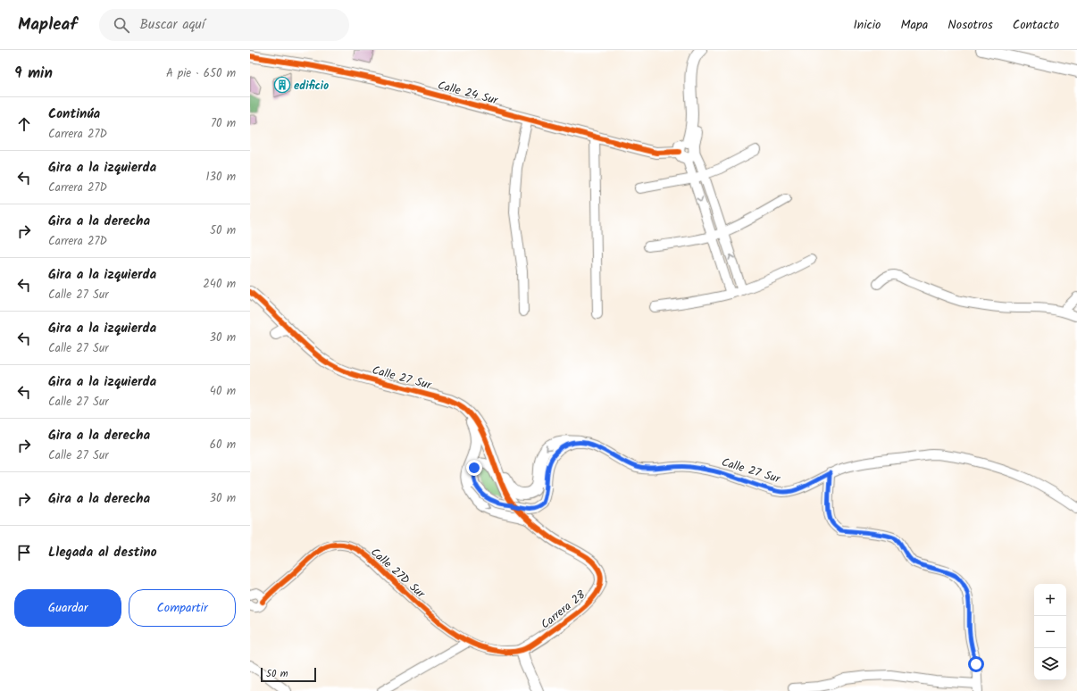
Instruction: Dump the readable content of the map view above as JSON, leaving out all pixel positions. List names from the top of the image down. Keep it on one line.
{"streets":{"street":["Calle 24 Sur","Calle 27 Sur","Calle 27D Sur","Carrera 28"]},"crossings":[["Calle 27 Sur","Carrera 28"],["Calle 27D Sur","Carrera 28"]],"places":{"building":["edificio"]},"scale_bar":"50 m","page":{"header":"Mapleaf","search":"Buscar aquí","nav":["Inicio","Mapa","Nosotros","Contacto"],"heading":["9 min","A pie · 650 m"],"list":[["Continúa","Carrera 27D","70 m"],["Gira a la izquierda","Carrera 27D","130 m"],["Gira a la derecha","Carrera 27D","50 m"],["Gira a la izquierda","Calle 27 Sur","240 m"],["Gira a la izquierda","Calle 27 Sur","30 m"],["Gira a la izquierda","Calle 27 Sur","40 m"],["Gira a la derecha","Calle 27 Sur","60 m"],["Gira a la derecha","30 m"],"Llegada al destino"],"buttons":["Guardar","Compartir"],"map_buttons":["+","−"],"scale":"50 m"}}
